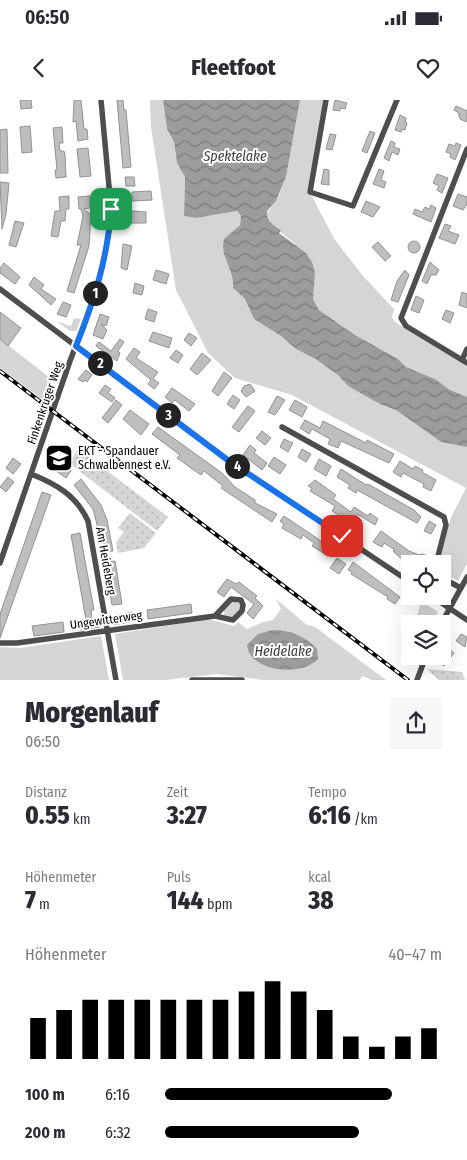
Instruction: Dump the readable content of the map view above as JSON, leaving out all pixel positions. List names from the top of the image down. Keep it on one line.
{"streets":{"street":["Finkenkruger Weg","Am Heideberg","Ungewitterweg"]},"crossings":[["Finkenkruger Weg","Am Heideberg"],["Am Heideberg","Ungewitterweg"]],"water":["Spektelake","Heidelake"],"places":{"school or university":["EKT - Spandauer Schwalbennest e.V."]},"page":{"status":"06:50","header":"Fleetfoot","pins":["1","2","3","4"],"heading":["Morgenlauf","06:50"],"stats":[["Distanz","0.55 km"],["Zeit","3:27"],["Tempo","6:16 /km"],["Höhenmeter","7 m"],["Puls","144 bpm"],["kcal","38"]],"chart":["Höhenmeter","40–47 m"],"list":[{"name":"100 m","note":"6:16"},{"name":"200 m","note":"6:32"}]}}
